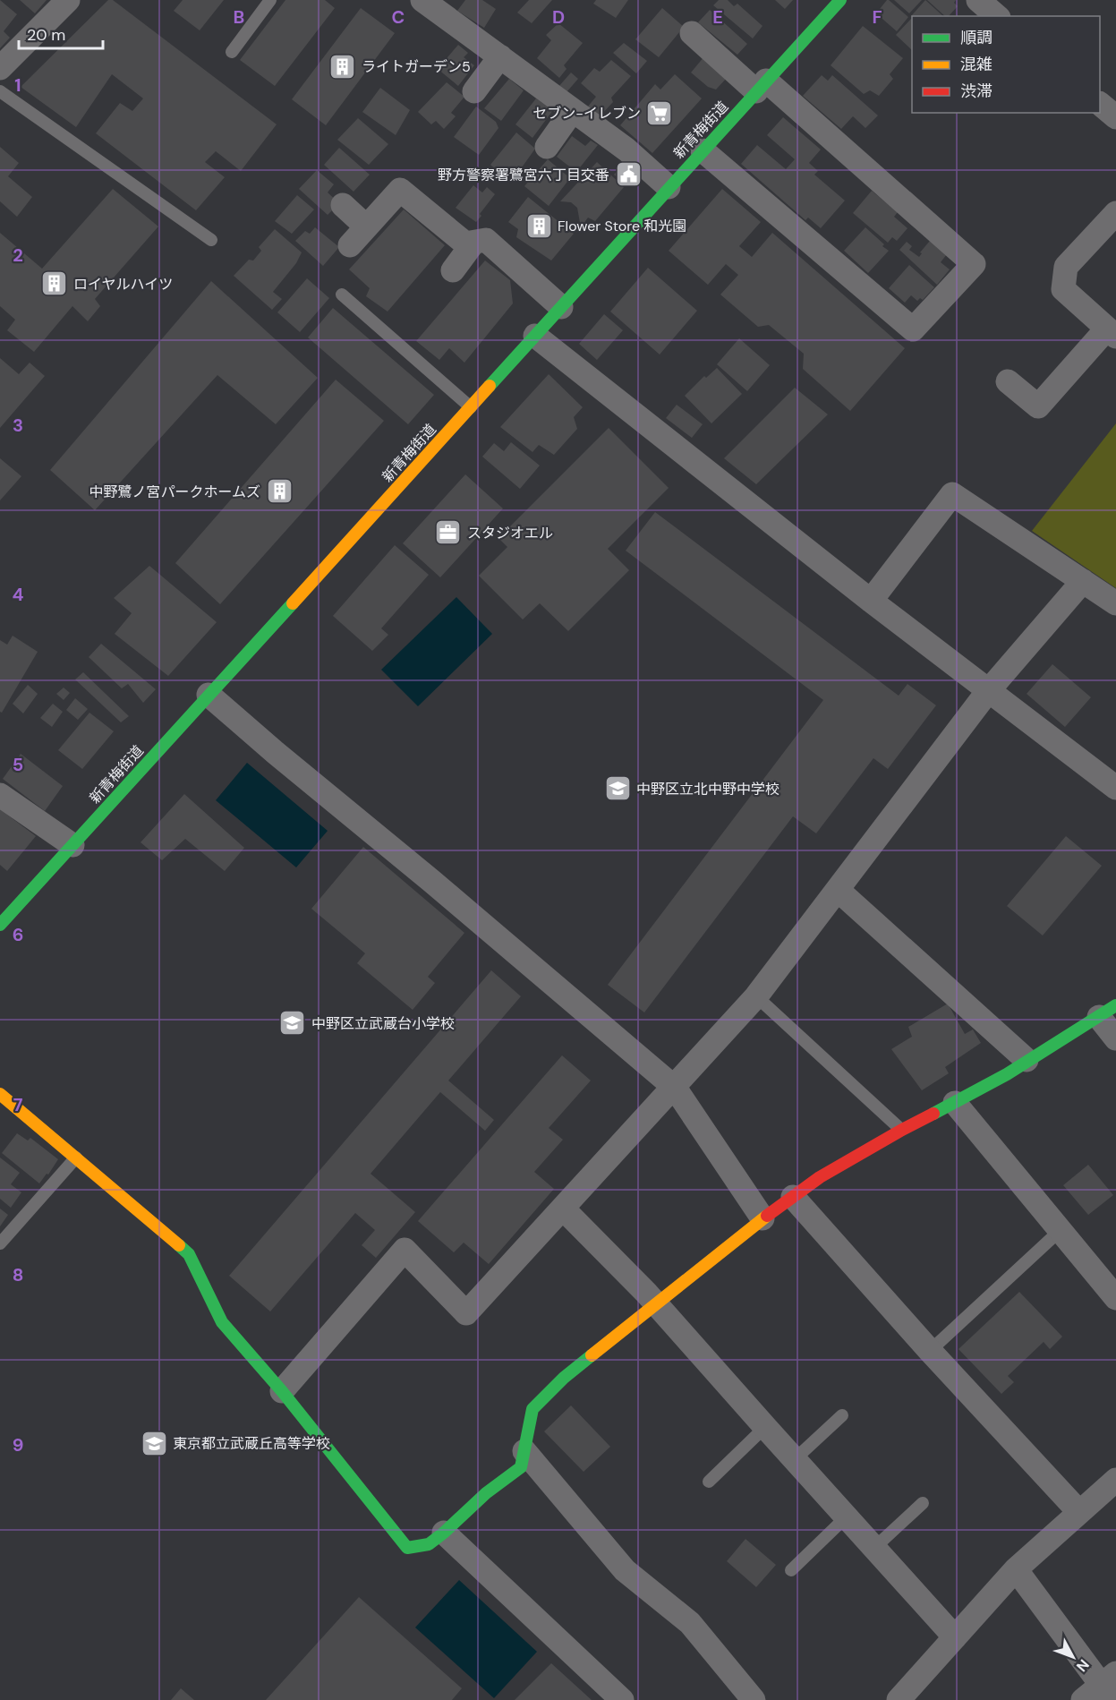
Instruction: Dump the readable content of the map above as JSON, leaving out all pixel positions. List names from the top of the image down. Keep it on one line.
{"streets":{"street":["新青梅街道"]},"places":{"building":["ライトガーデン5","Flower Store 和光園","ロイヤルハイツ","中野鷺ノ宮パークホームズ"],"supermarket":["セブン-イレブン"],"public building":["野方警察署鷺宮六丁目交番"],"office":["スタジオエル"],"school or university":["中野区立北中野中学校","中野区立武蔵台小学校","東京都立武蔵丘高等学校"]},"legend":["順調","混雑","渋滞"],"scale_bar":"20 m","north":"bottom right","grid":{"columns":["B","C","D","E","F"],"rows":["1","2","3","4","5","6","7","8","9"]}}
